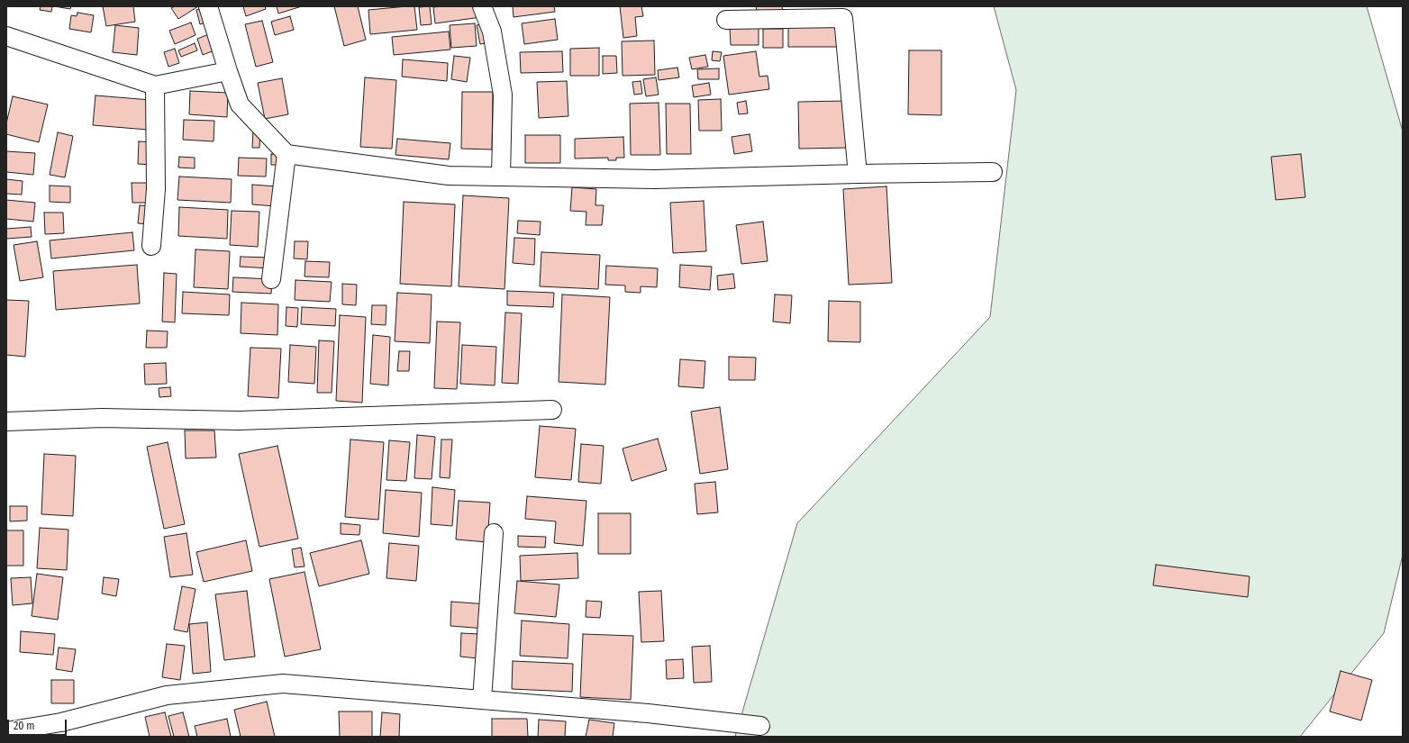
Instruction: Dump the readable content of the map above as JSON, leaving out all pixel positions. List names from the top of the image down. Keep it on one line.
{"scale_bar":"20 m"}
